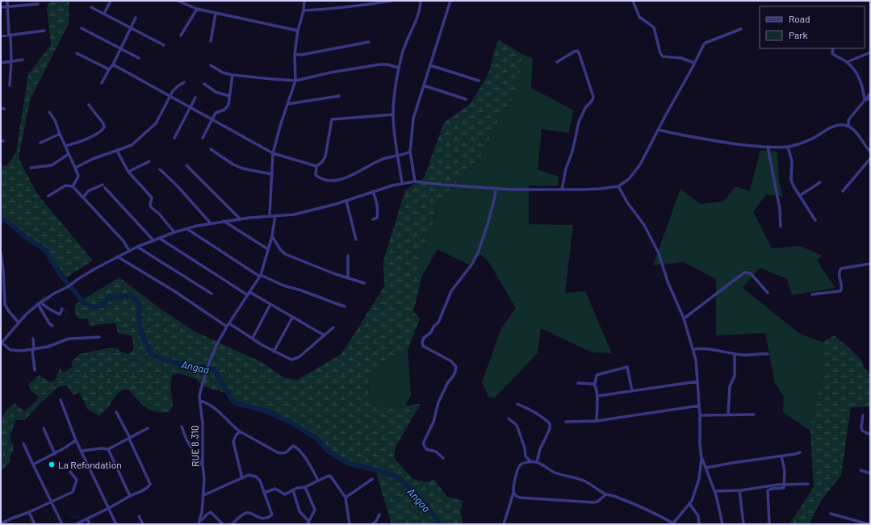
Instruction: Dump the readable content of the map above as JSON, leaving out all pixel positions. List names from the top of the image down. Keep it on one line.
{"streets":{"street":["RUE 8.310"]},"water":["Angaa"],"places":["La Refondation"],"legend":["Road","Park"]}
